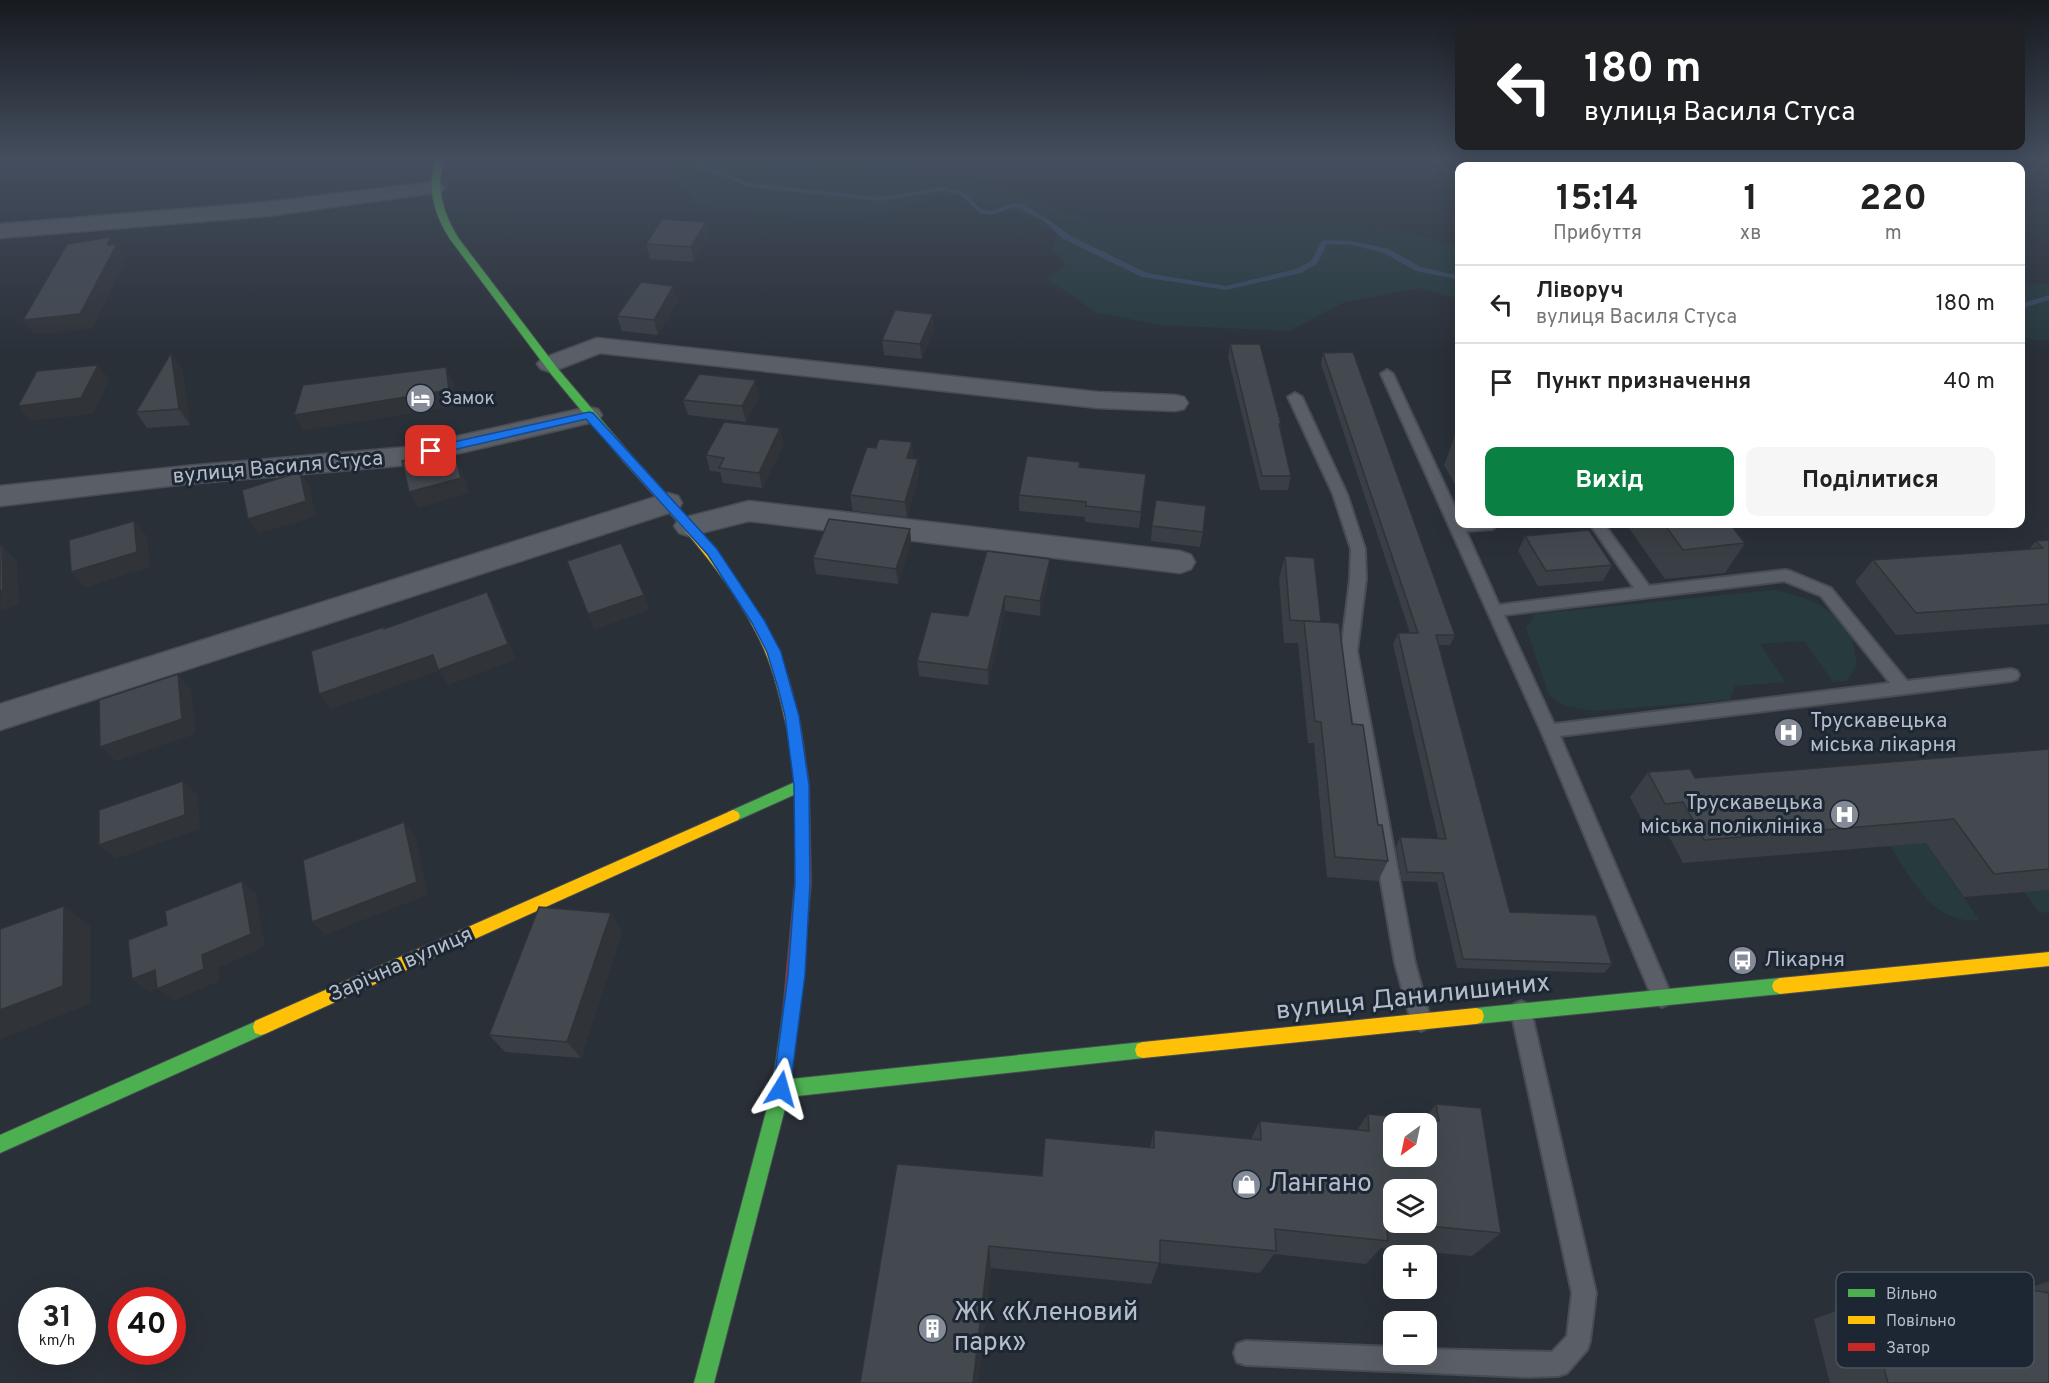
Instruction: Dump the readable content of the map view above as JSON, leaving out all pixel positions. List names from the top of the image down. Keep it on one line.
{"streets":{"street":["вулиця Василя Стуса","Зарічна вулиця","вулиця Данилишиних"]},"places":{"hotel":["Замок"],"hospital":["Трускавецька міська лікарня","Трускавецька міська поліклініка"],"bus stop":["Лікарня"],"shop":["Лангано"],"building":["ЖК «Кленовий парк»"]},"legend":["Вільно","Повільно","Затор"],"north":"bottom left","page":{"turn":["180 m","вулиця Василя Стуса"],"eta":["15:14","Прибуття","1","хв","220","m"],"list":[{"name":"Ліворуч","note":"вулиця Василя Стуса","value":"180 m"},{"name":"Пункт призначення","value":"40 m"}],"buttons":["Вихід","Поділитися"],"map_buttons":["+","−"],"speed":"31 km/h","limit":"40"}}
